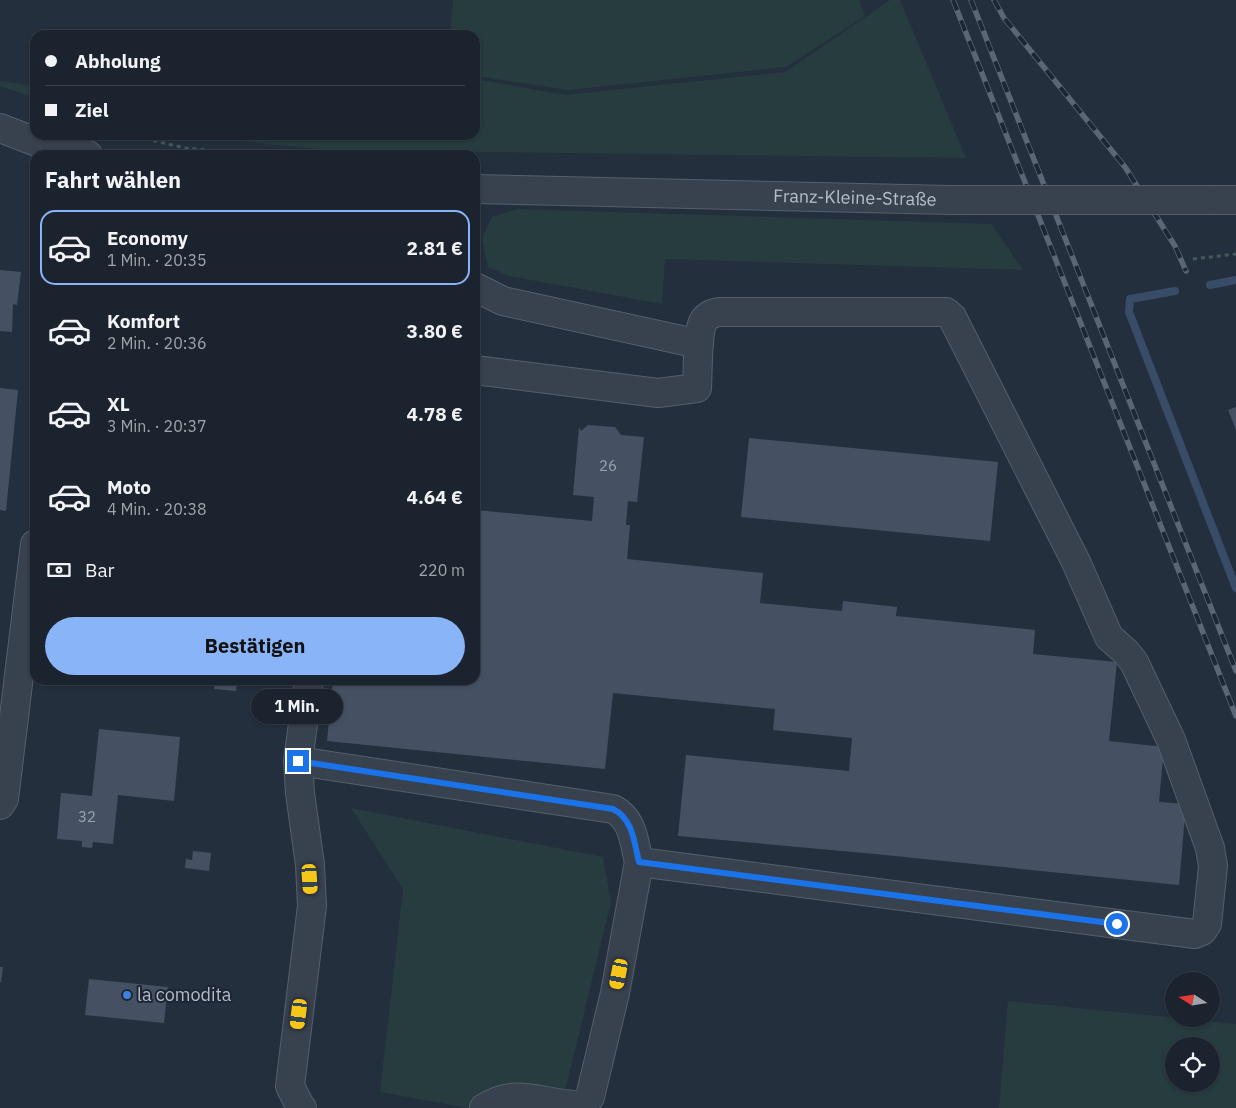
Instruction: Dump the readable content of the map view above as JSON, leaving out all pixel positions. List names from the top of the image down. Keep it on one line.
{"streets":{"street":["Franz-Kleine-Straße"]},"places":["la comodita"],"house_numbers":["26","32"],"north":"left","page":{"banner":["Abholung","Ziel"],"heading":"Fahrt wählen","list":[{"name":"Economy","note":"1 Min. · 20:35","value":"2.81 €"},{"name":"Komfort","note":"2 Min. · 20:36","value":"3.80 €"},{"name":"XL","note":"3 Min. · 20:37","value":"4.78 €"},{"name":"Moto","note":"4 Min. · 20:38","value":"4.64 €"}],"pay":["Bar","220 m"],"buttons":"Bestätigen","bubble":"1 Min."}}
